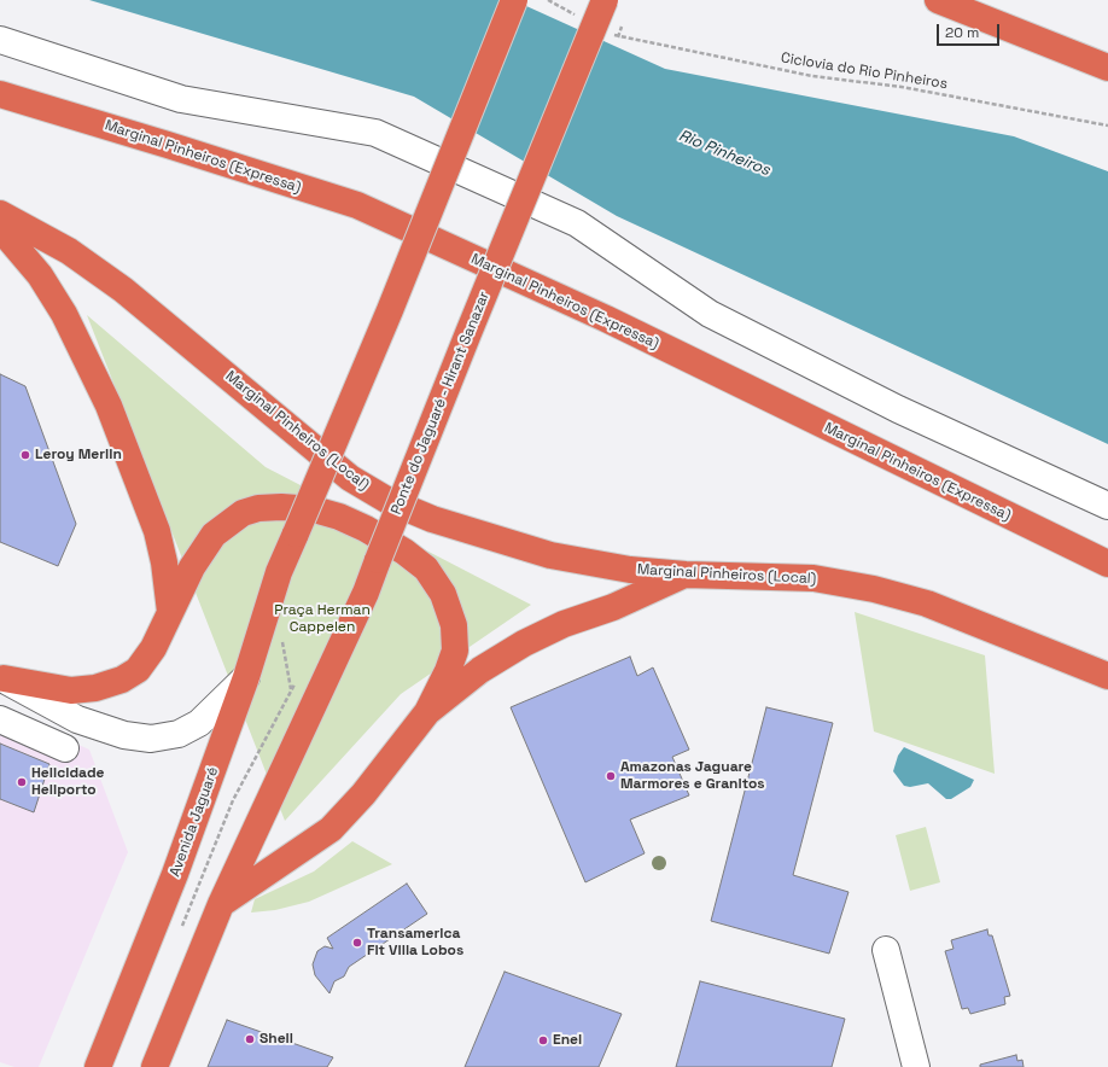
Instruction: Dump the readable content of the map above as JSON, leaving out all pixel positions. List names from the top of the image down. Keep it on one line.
{"streets":{"highway":["Marginal Pinheiros (Expressa)","Ponte do Jaguaré - Hirant Sanazar","Marginal Pinheiros (Local)","Avenida Jaguaré"],"path":["Ciclovia do Rio Pinheiros"]},"water":["Rio Pinheiros"],"parks":["Praça Herman Cappelen"],"places":["Leroy Merlin","Amazonas Jaguare Marmores e Granitos","Helicidade Heliporto","Transamerica Fit Villa Lobos","Shell","Enel"],"scale_bar":"20 m"}
